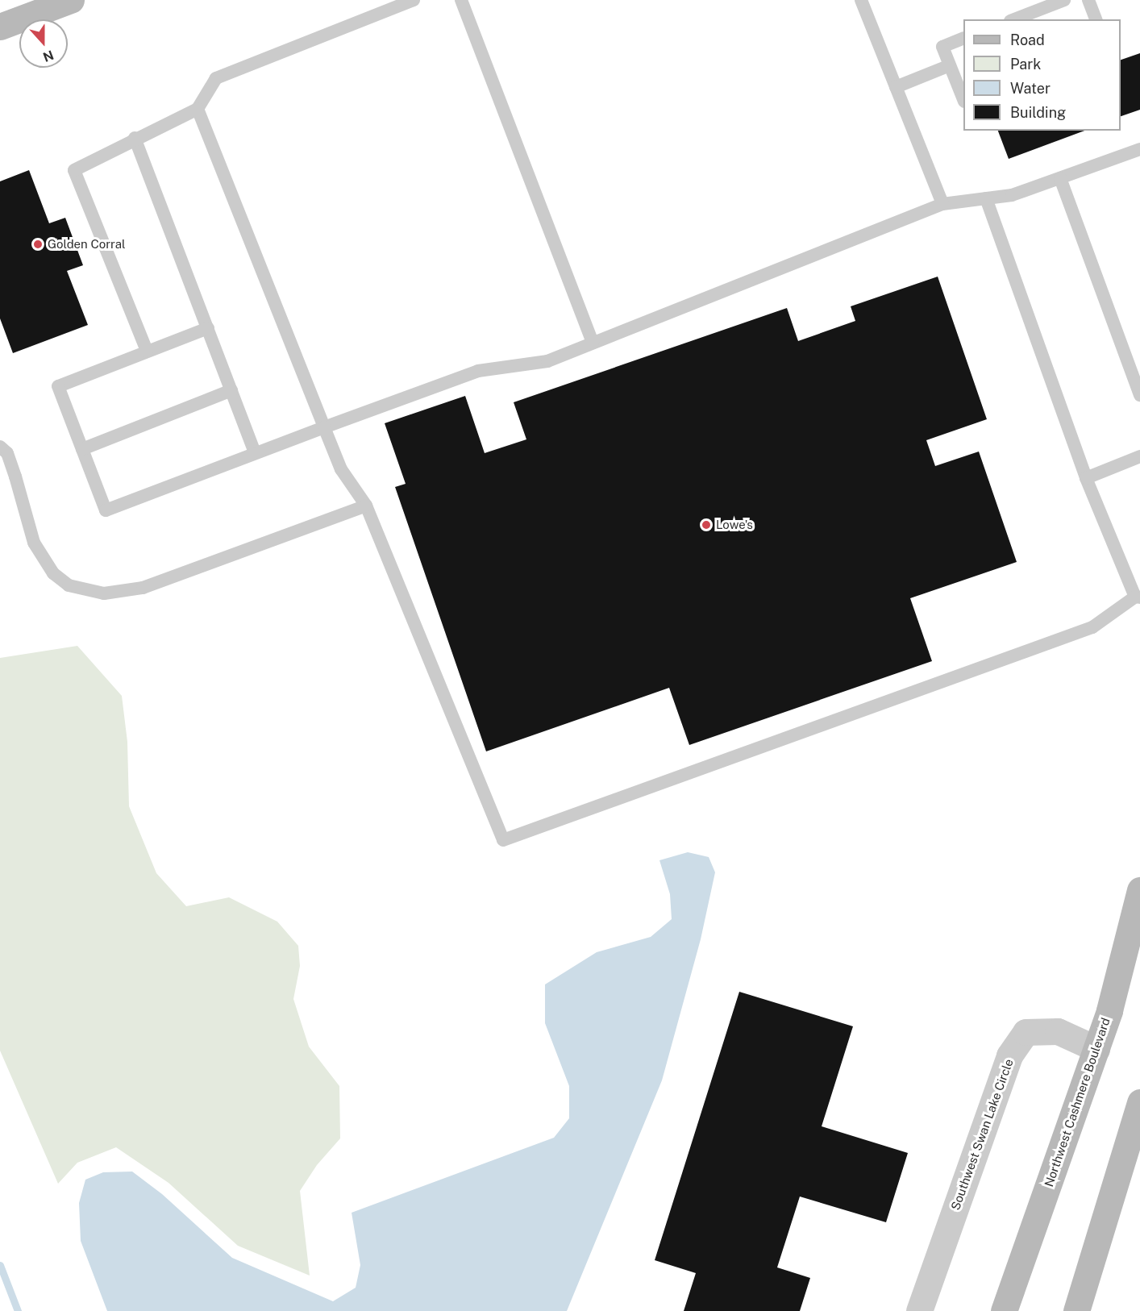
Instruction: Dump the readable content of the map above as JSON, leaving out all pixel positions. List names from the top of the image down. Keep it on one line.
{"streets":{"street":["Northwest Cashmere Boulevard","Southwest Swan Lake Circle"]},"crossings":[["Northwest Cashmere Boulevard","Southwest Swan Lake Circle"]],"places":["Golden Corral","Lowe's"],"legend":["Road","Park","Water","Building"],"north":"bottom"}
